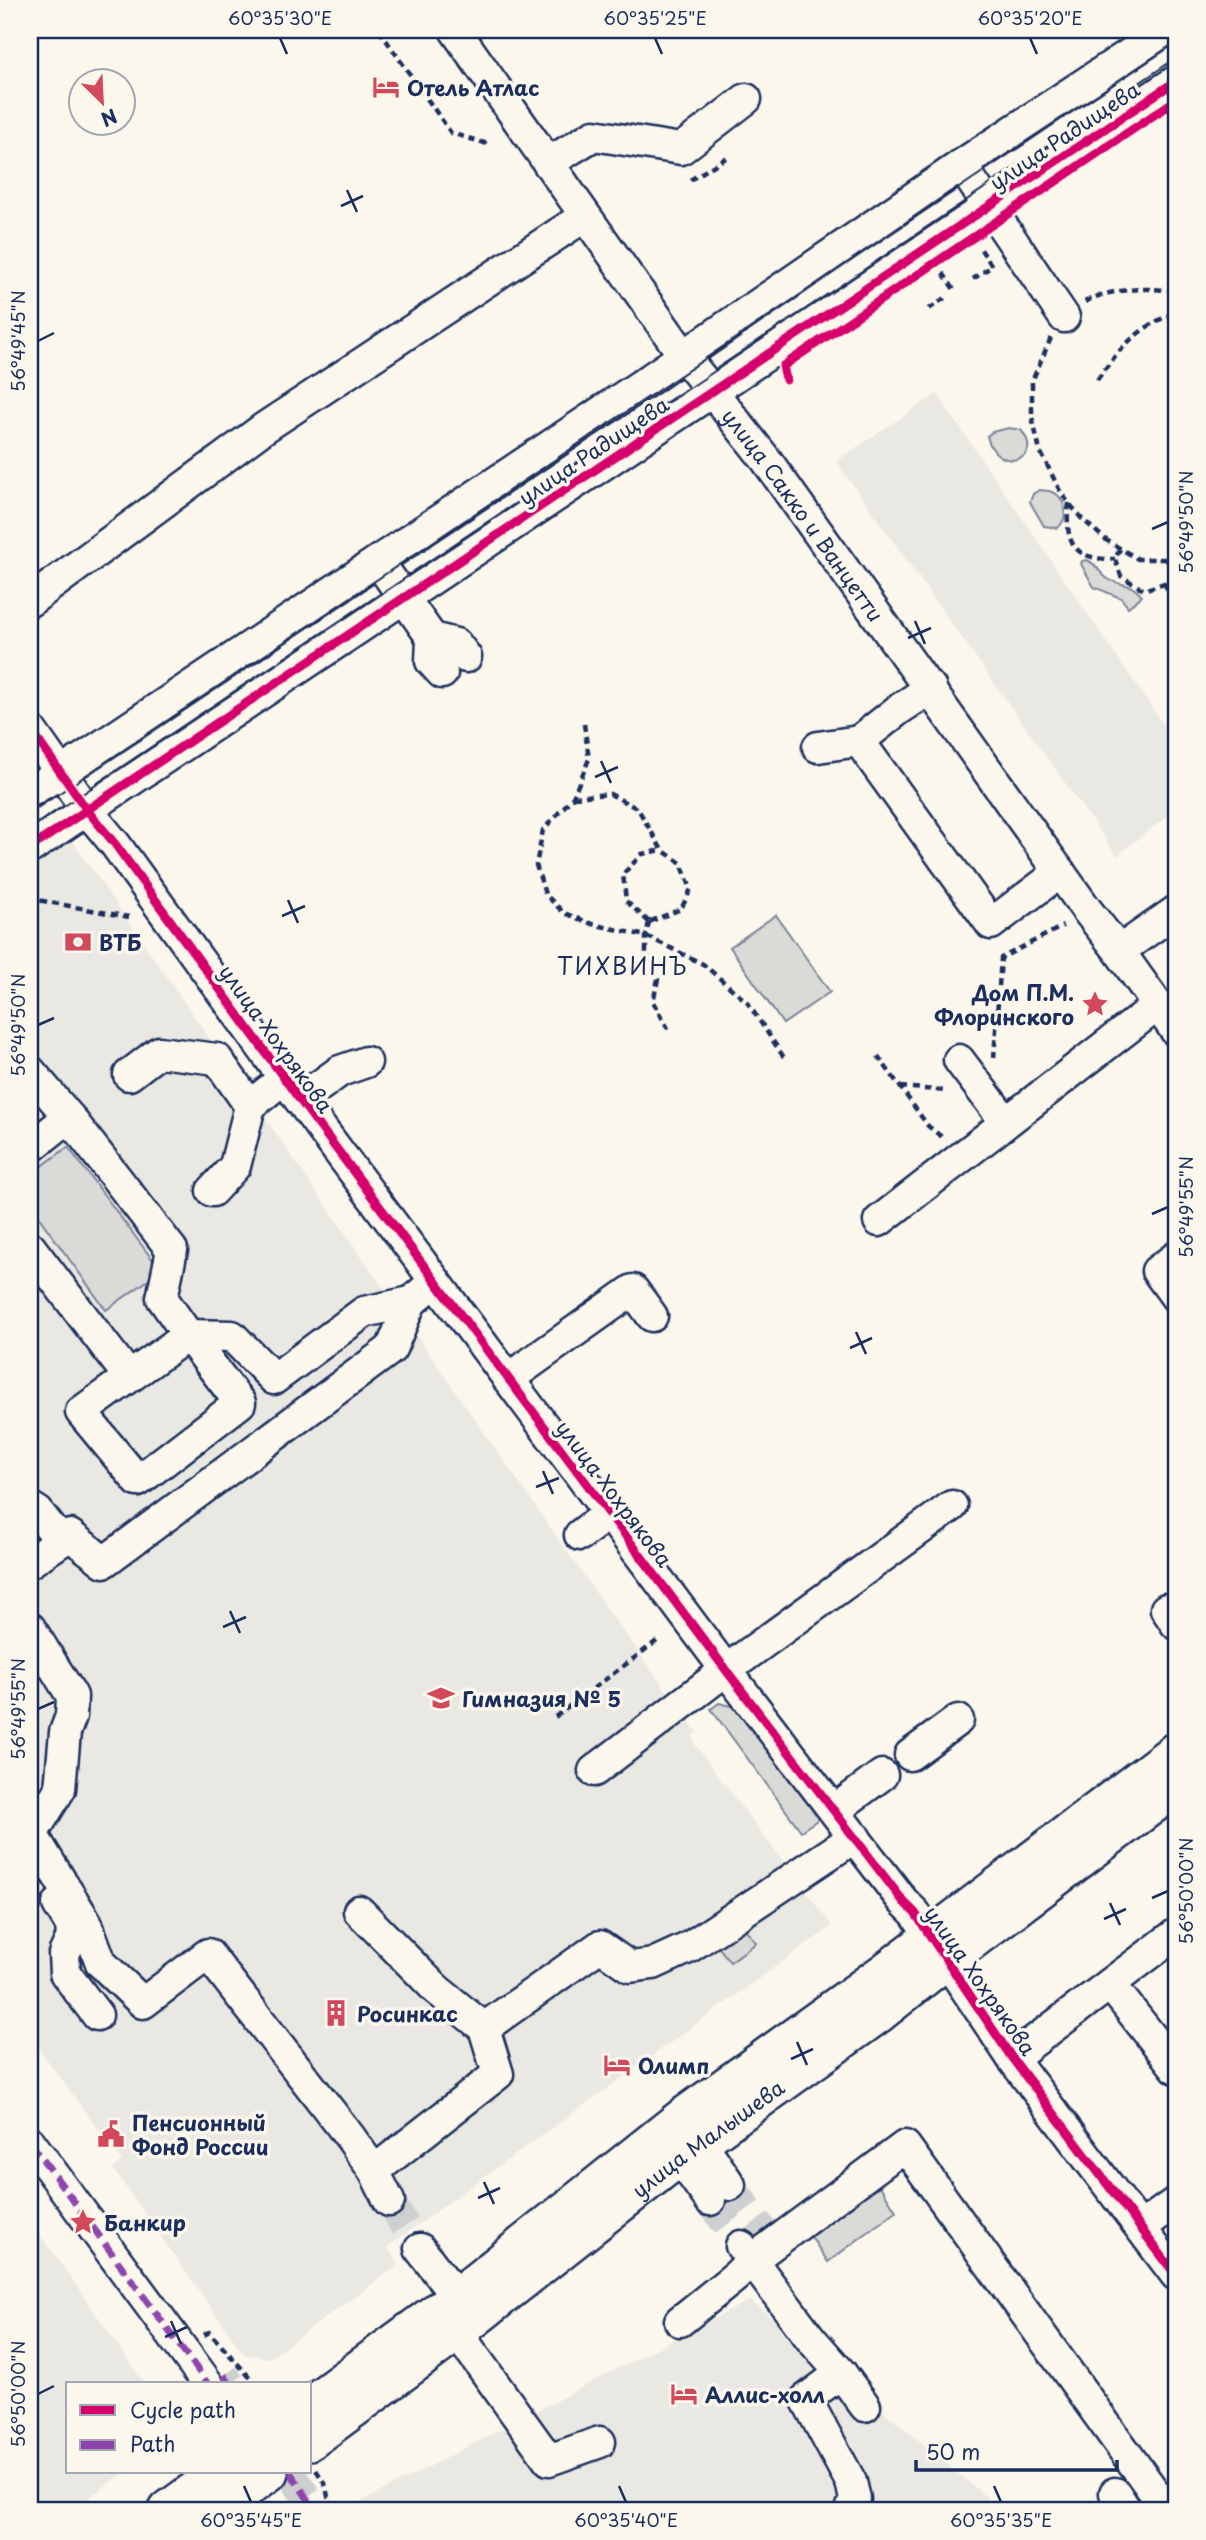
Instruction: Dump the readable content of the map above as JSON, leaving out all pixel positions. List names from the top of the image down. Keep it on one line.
{"streets":{"main road":["улица Малышева"],"street":["улица Радищева","улица Сакко и Ванцетти","улица Хохрякова"]},"crossings":[["улица Радищева","улица Сакко и Ванцетти"],["улица Радищева","улица Хохрякова"],["улица Хохрякова","улица Малышева"]],"districts":["ТИХВИНЪ"],"places":{"hotel":["Отель Атлас","Олимп","Аллис-холл"],"bank":["ВТБ"],"place":["Дом П.М. Флоринского","Банкир"],"school or university":["Гимназия № 5"],"building":["Росинкас"],"public building":["Пенсионный Фонд России"]},"legend":["Cycle path","Path"],"scale_bar":"50 m","north":"bottom right","coordinates":["60°35'30\"E","60°35'25\"E","60°35'20\"E","56°49'45\"N","56°49'50\"N","56°49'55\"N","56°50'00\"N","60°35'45\"E","60°35'40\"E","60°35'35\"E"]}
